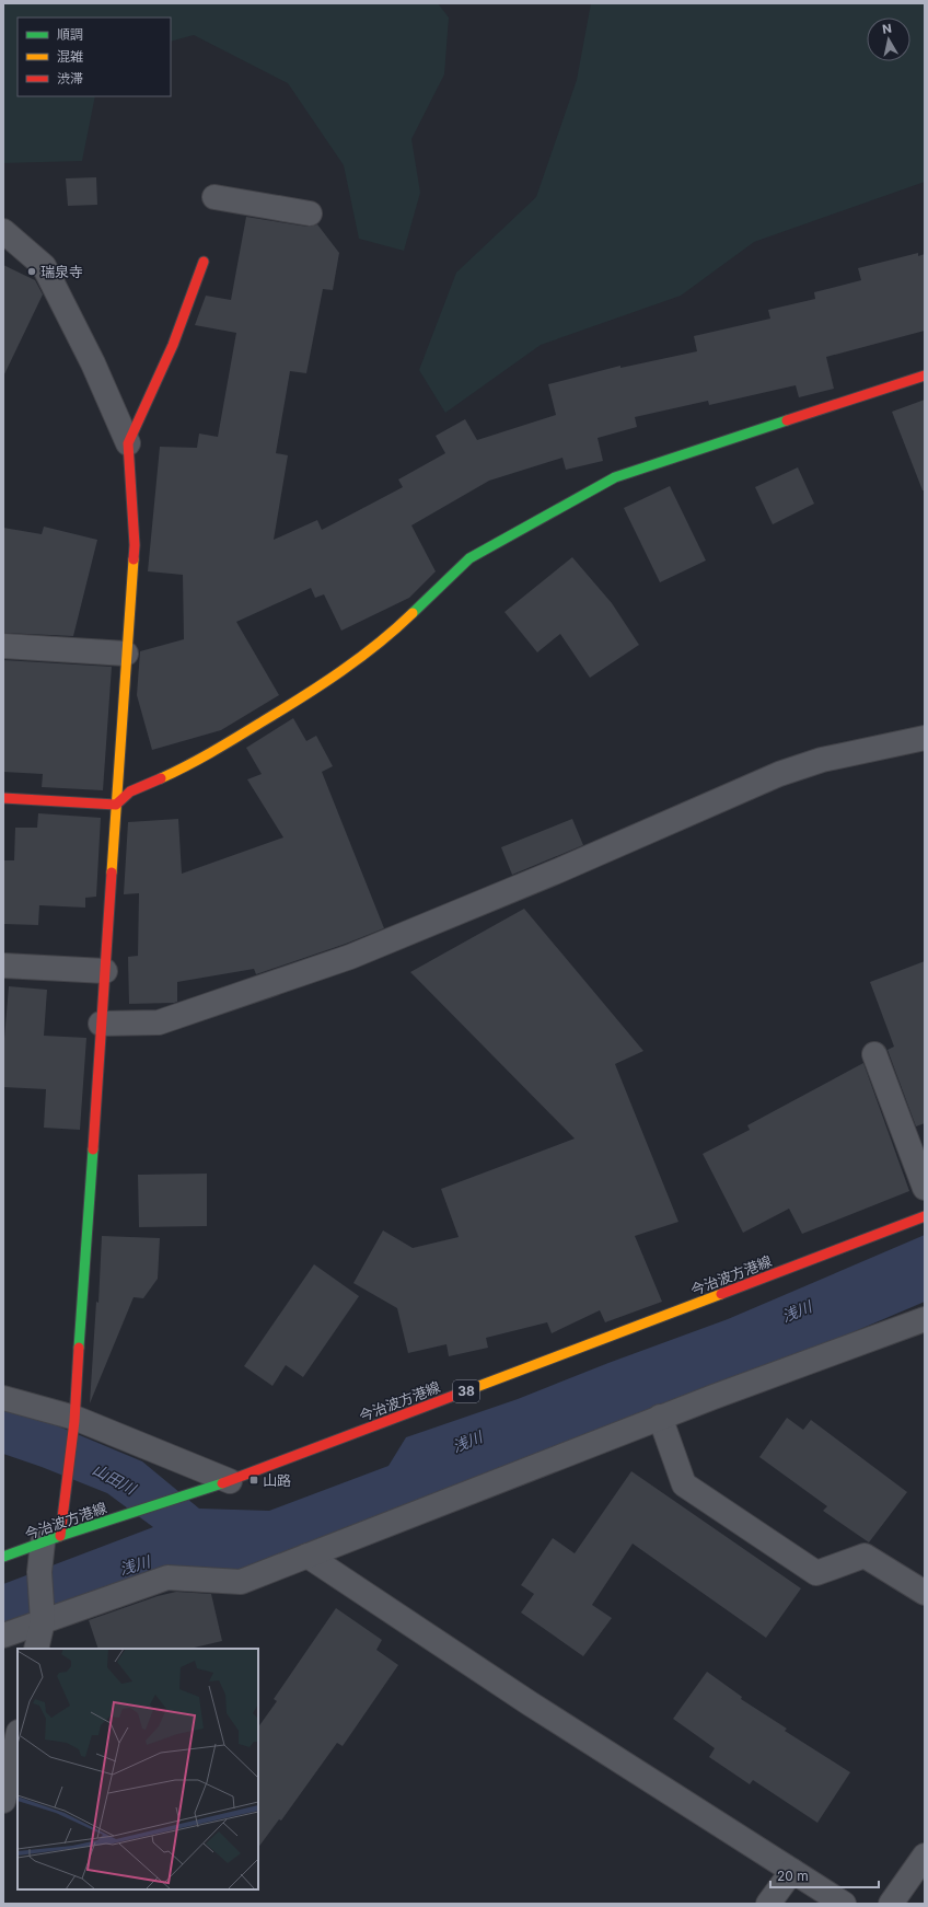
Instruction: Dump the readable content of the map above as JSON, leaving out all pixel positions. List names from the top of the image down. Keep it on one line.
{"streets":{"street":["今治波方港線","38"]},"water":["浅川","山田川"],"places":{"other":["瑞泉寺"],"transit":["山路"]},"legend":["順調","混雑","渋滞"],"scale_bar":"20 m","north":"top"}
